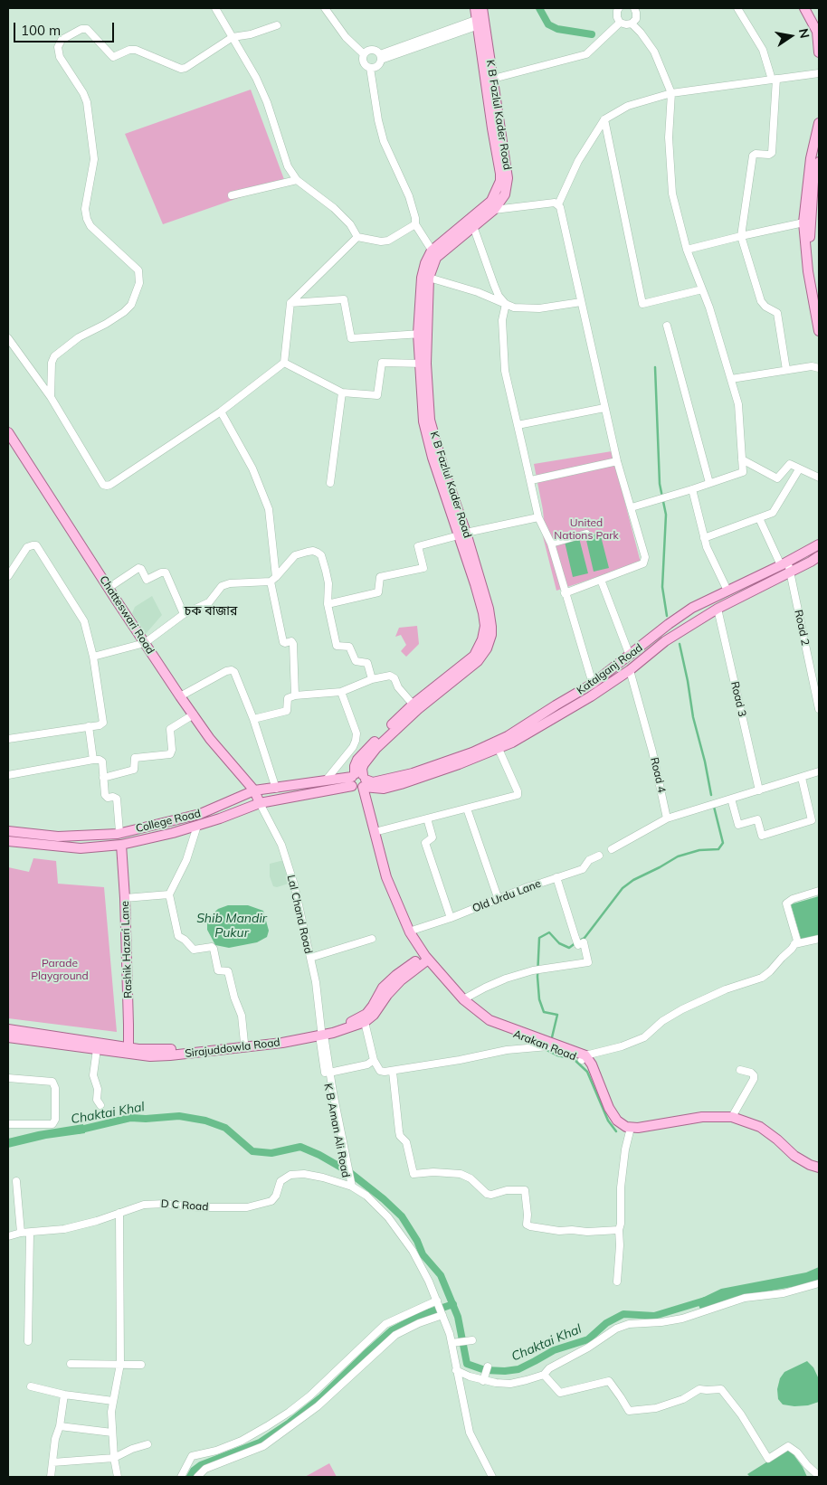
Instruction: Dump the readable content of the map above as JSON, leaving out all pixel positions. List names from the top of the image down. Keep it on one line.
{"streets":{"main road":["K B Fazlul Kader Road","Chatteswari Road","Katalganj Road","College Road","Rashik Hazari Lane","Arakan Road","Sirajuddowla Road"],"street":["Road 2","Road 3","Road 4","Old Urdu Lane","Lal Chand Road","K B Aman Ali Road","D C Road"]},"crossings":[["K B Fazlul Kader Road","Katalganj Road"],["K B Fazlul Kader Road","College Road"],["K B Fazlul Kader Road","Arakan Road"],["Chatteswari Road","College Road"],["Chatteswari Road","Lal Chand Road"],["Road 2","Katalganj Road"],["Katalganj Road","Road 3"],["Katalganj Road","Road 4"],["Katalganj Road","College Road"],["Katalganj Road","Arakan Road"],["College Road","Lal Chand Road"],["College Road","Rashik Hazari Lane"],["College Road","Arakan Road"],["Old Urdu Lane","Arakan Road"],["Lal Chand Road","Sirajuddowla Road"],["Lal Chand Road","K B Aman Ali Road"],["Rashik Hazari Lane","Sirajuddowla Road"],["Arakan Road","Sirajuddowla Road"],["Sirajuddowla Road","K B Aman Ali Road"],["K B Aman Ali Road","D C Road"]],"districts":["চক বাজার"],"water":["Shib Mandir Pukur","Chaktai Khal"],"parks":["United Nations Park","Parade Playground"],"scale_bar":"100 m","north":"right"}
